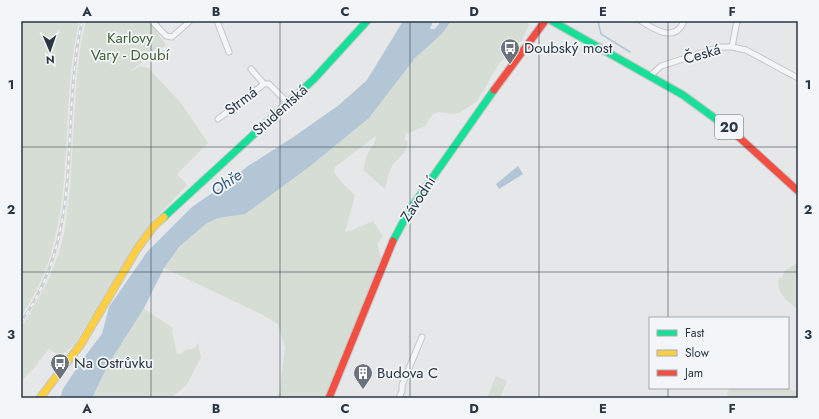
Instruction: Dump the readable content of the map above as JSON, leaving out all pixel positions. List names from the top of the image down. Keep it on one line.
{"streets":{"street":["Česká","Strmá","Studentská","20","Závodní"]},"crossings":[["Česká","20"],["Strmá","Studentská"]],"water":["Ohře"],"parks":["Karlovy Vary - Doubí"],"places":{"bus stop":["Doubský most","Na Ostrůvku"],"building":["Budova C"]},"legend":["Fast","Slow","Jam"],"north":"bottom","grid":{"columns":["A","B","C","D","E","F"],"rows":["1","2","3"]}}
